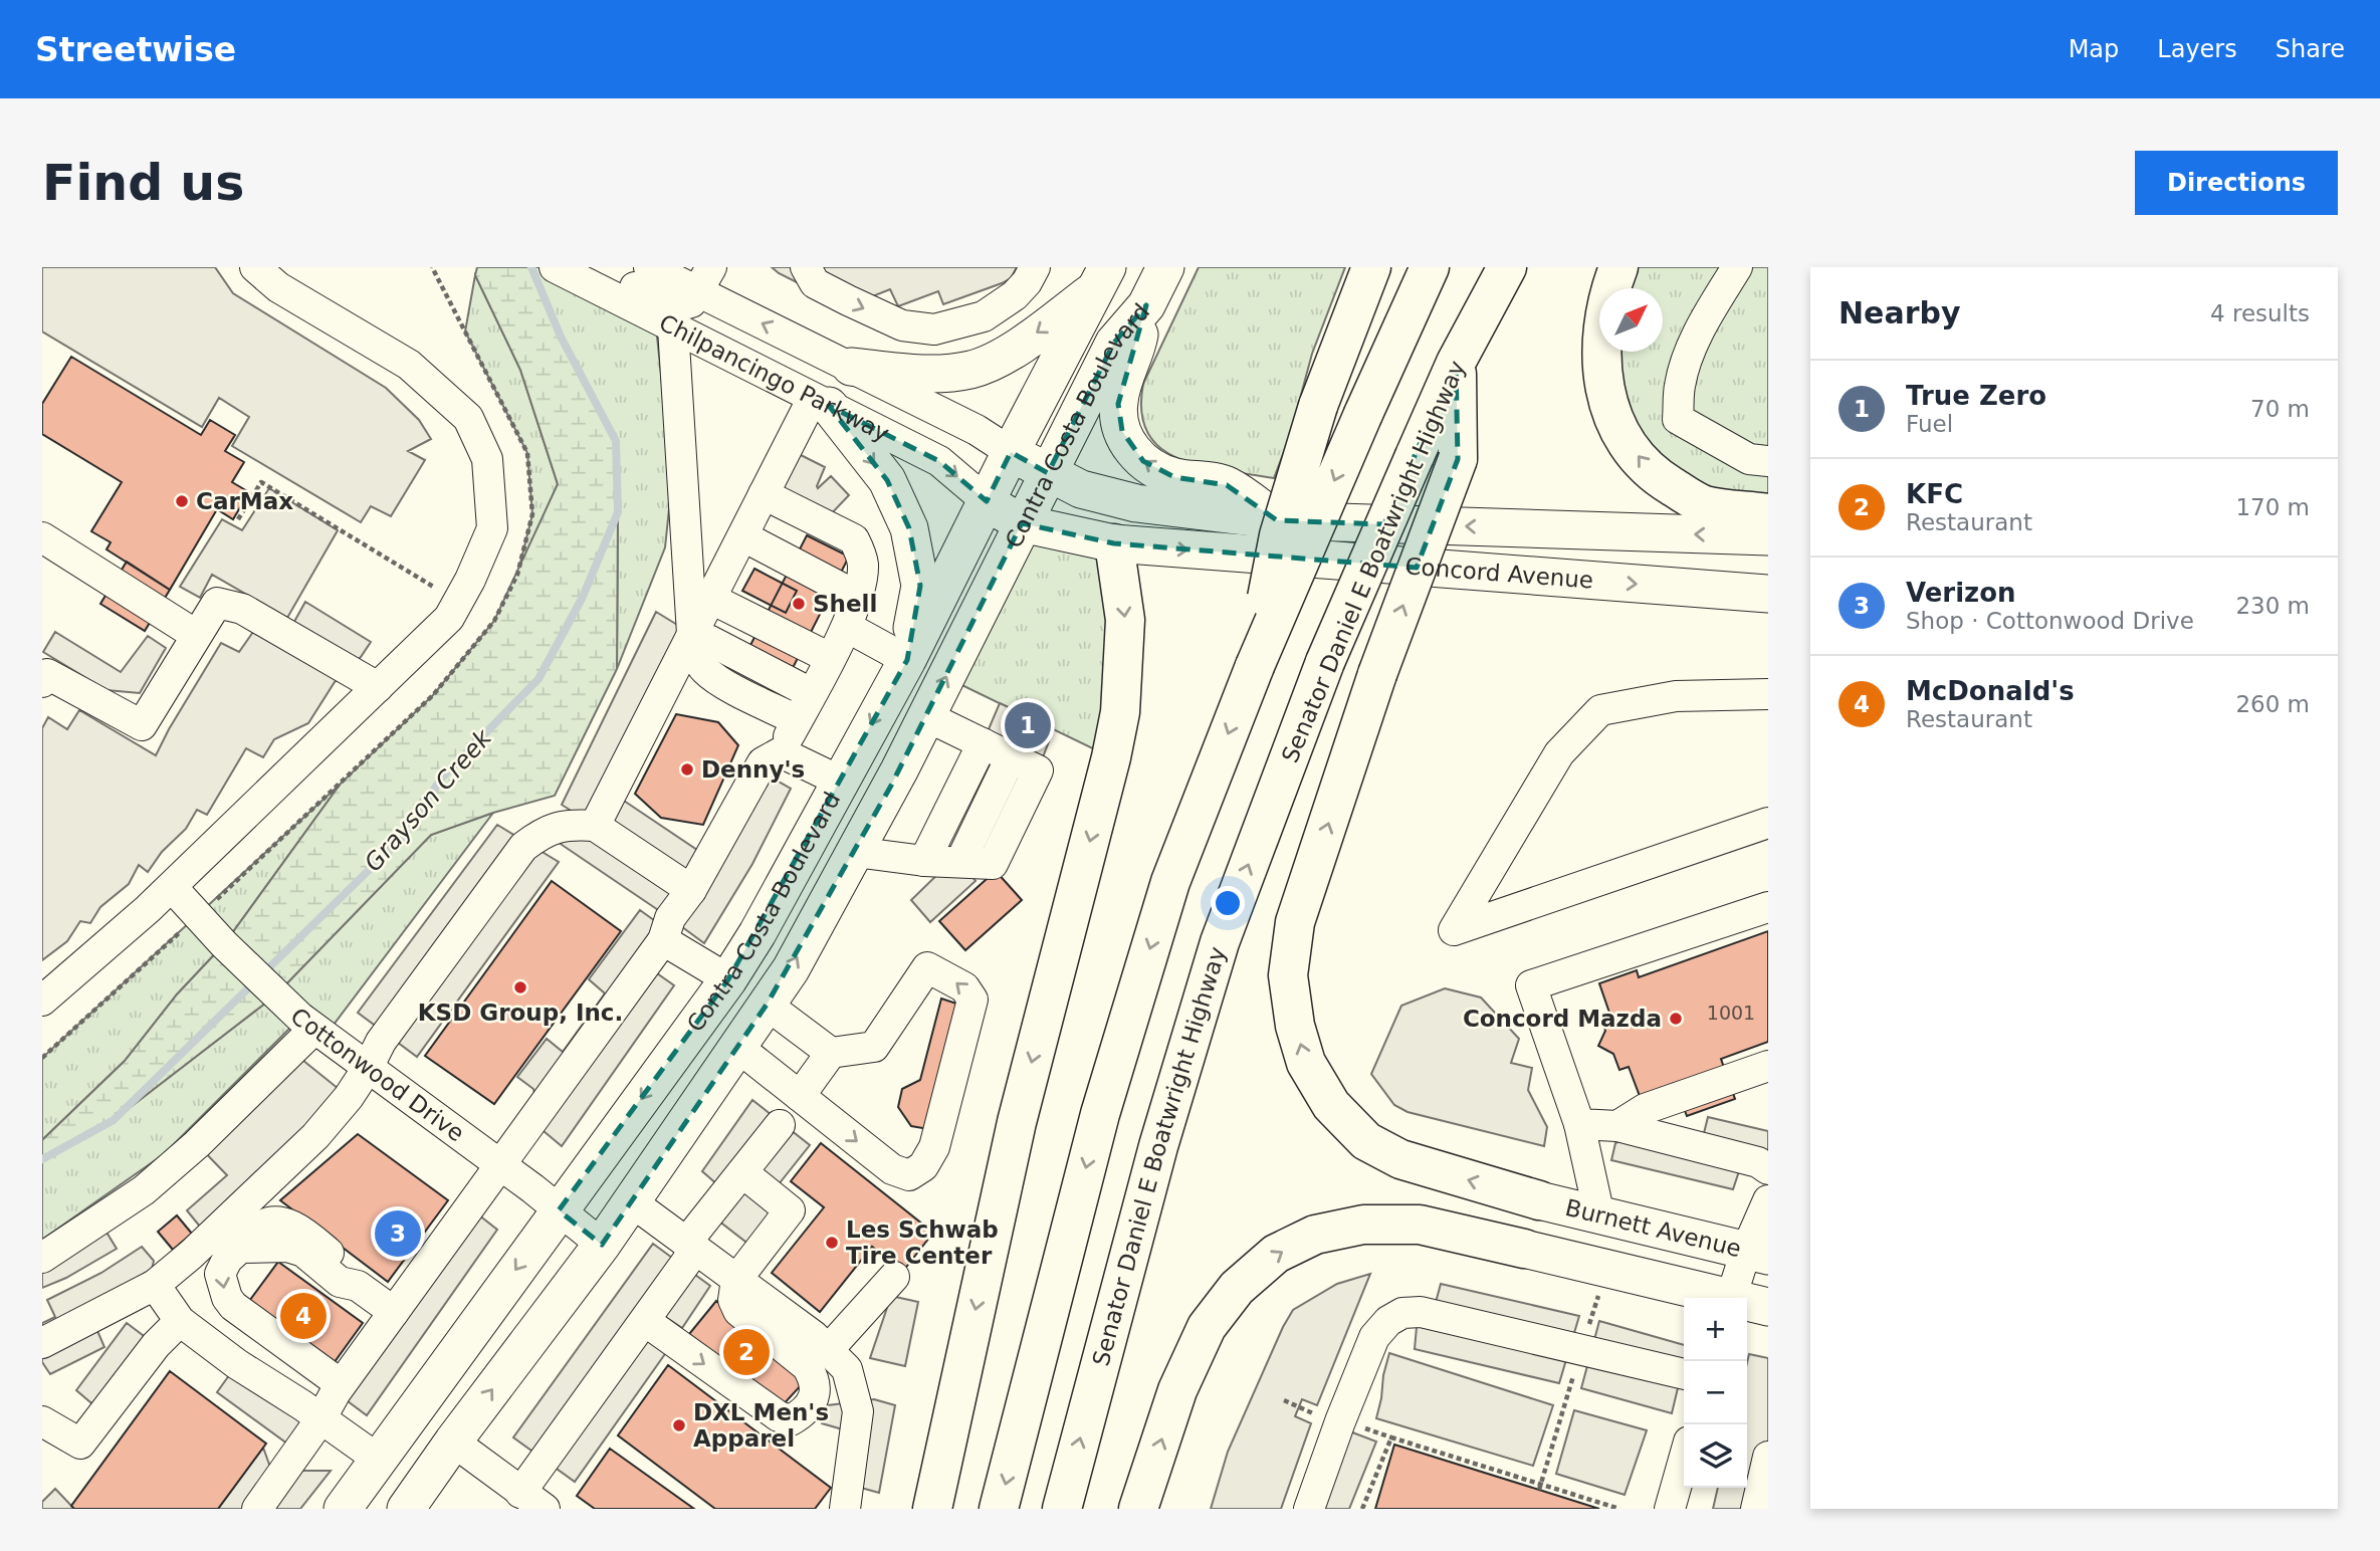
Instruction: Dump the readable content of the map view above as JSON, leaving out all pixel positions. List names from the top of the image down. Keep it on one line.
{"streets":{"highway":["Senator Daniel E Boatwright Highway"],"main road":["Contra Costa Boulevard","Concord Avenue","Burnett Avenue"],"street":["Chilpancingo Parkway","Cottonwood Drive"]},"crossings":[["Chilpancingo Parkway","Contra Costa Boulevard"],["Chilpancingo Parkway","Concord Avenue"],["Contra Costa Boulevard","Concord Avenue"],["Contra Costa Boulevard","Cottonwood Drive"]],"water":["Grayson Creek"],"places":["CarMax","Shell","Denny's","KSD Group, Inc.","Concord Mazda","Les Schwab Tire Center","DXL Men's Apparel"],"house_numbers":["1001"],"north":"top right","page":{"header":"Streetwise","nav":["Map","Layers","Share"],"buttons":"Directions","title":"Find us","heading":["Nearby","4 results"],"list":[{"mark":"1","name":"True Zero","note":"Fuel","value":"70 m"},{"mark":"2","name":"KFC","note":"Restaurant","value":"170 m"},{"mark":"3","name":"Verizon","note":"Shop · Cottonwood Drive","value":"230 m"},{"mark":"4","name":"McDonald's","note":"Restaurant","value":"260 m"}],"pins":["1","3","4","2"],"map_buttons":["+","−"]}}
